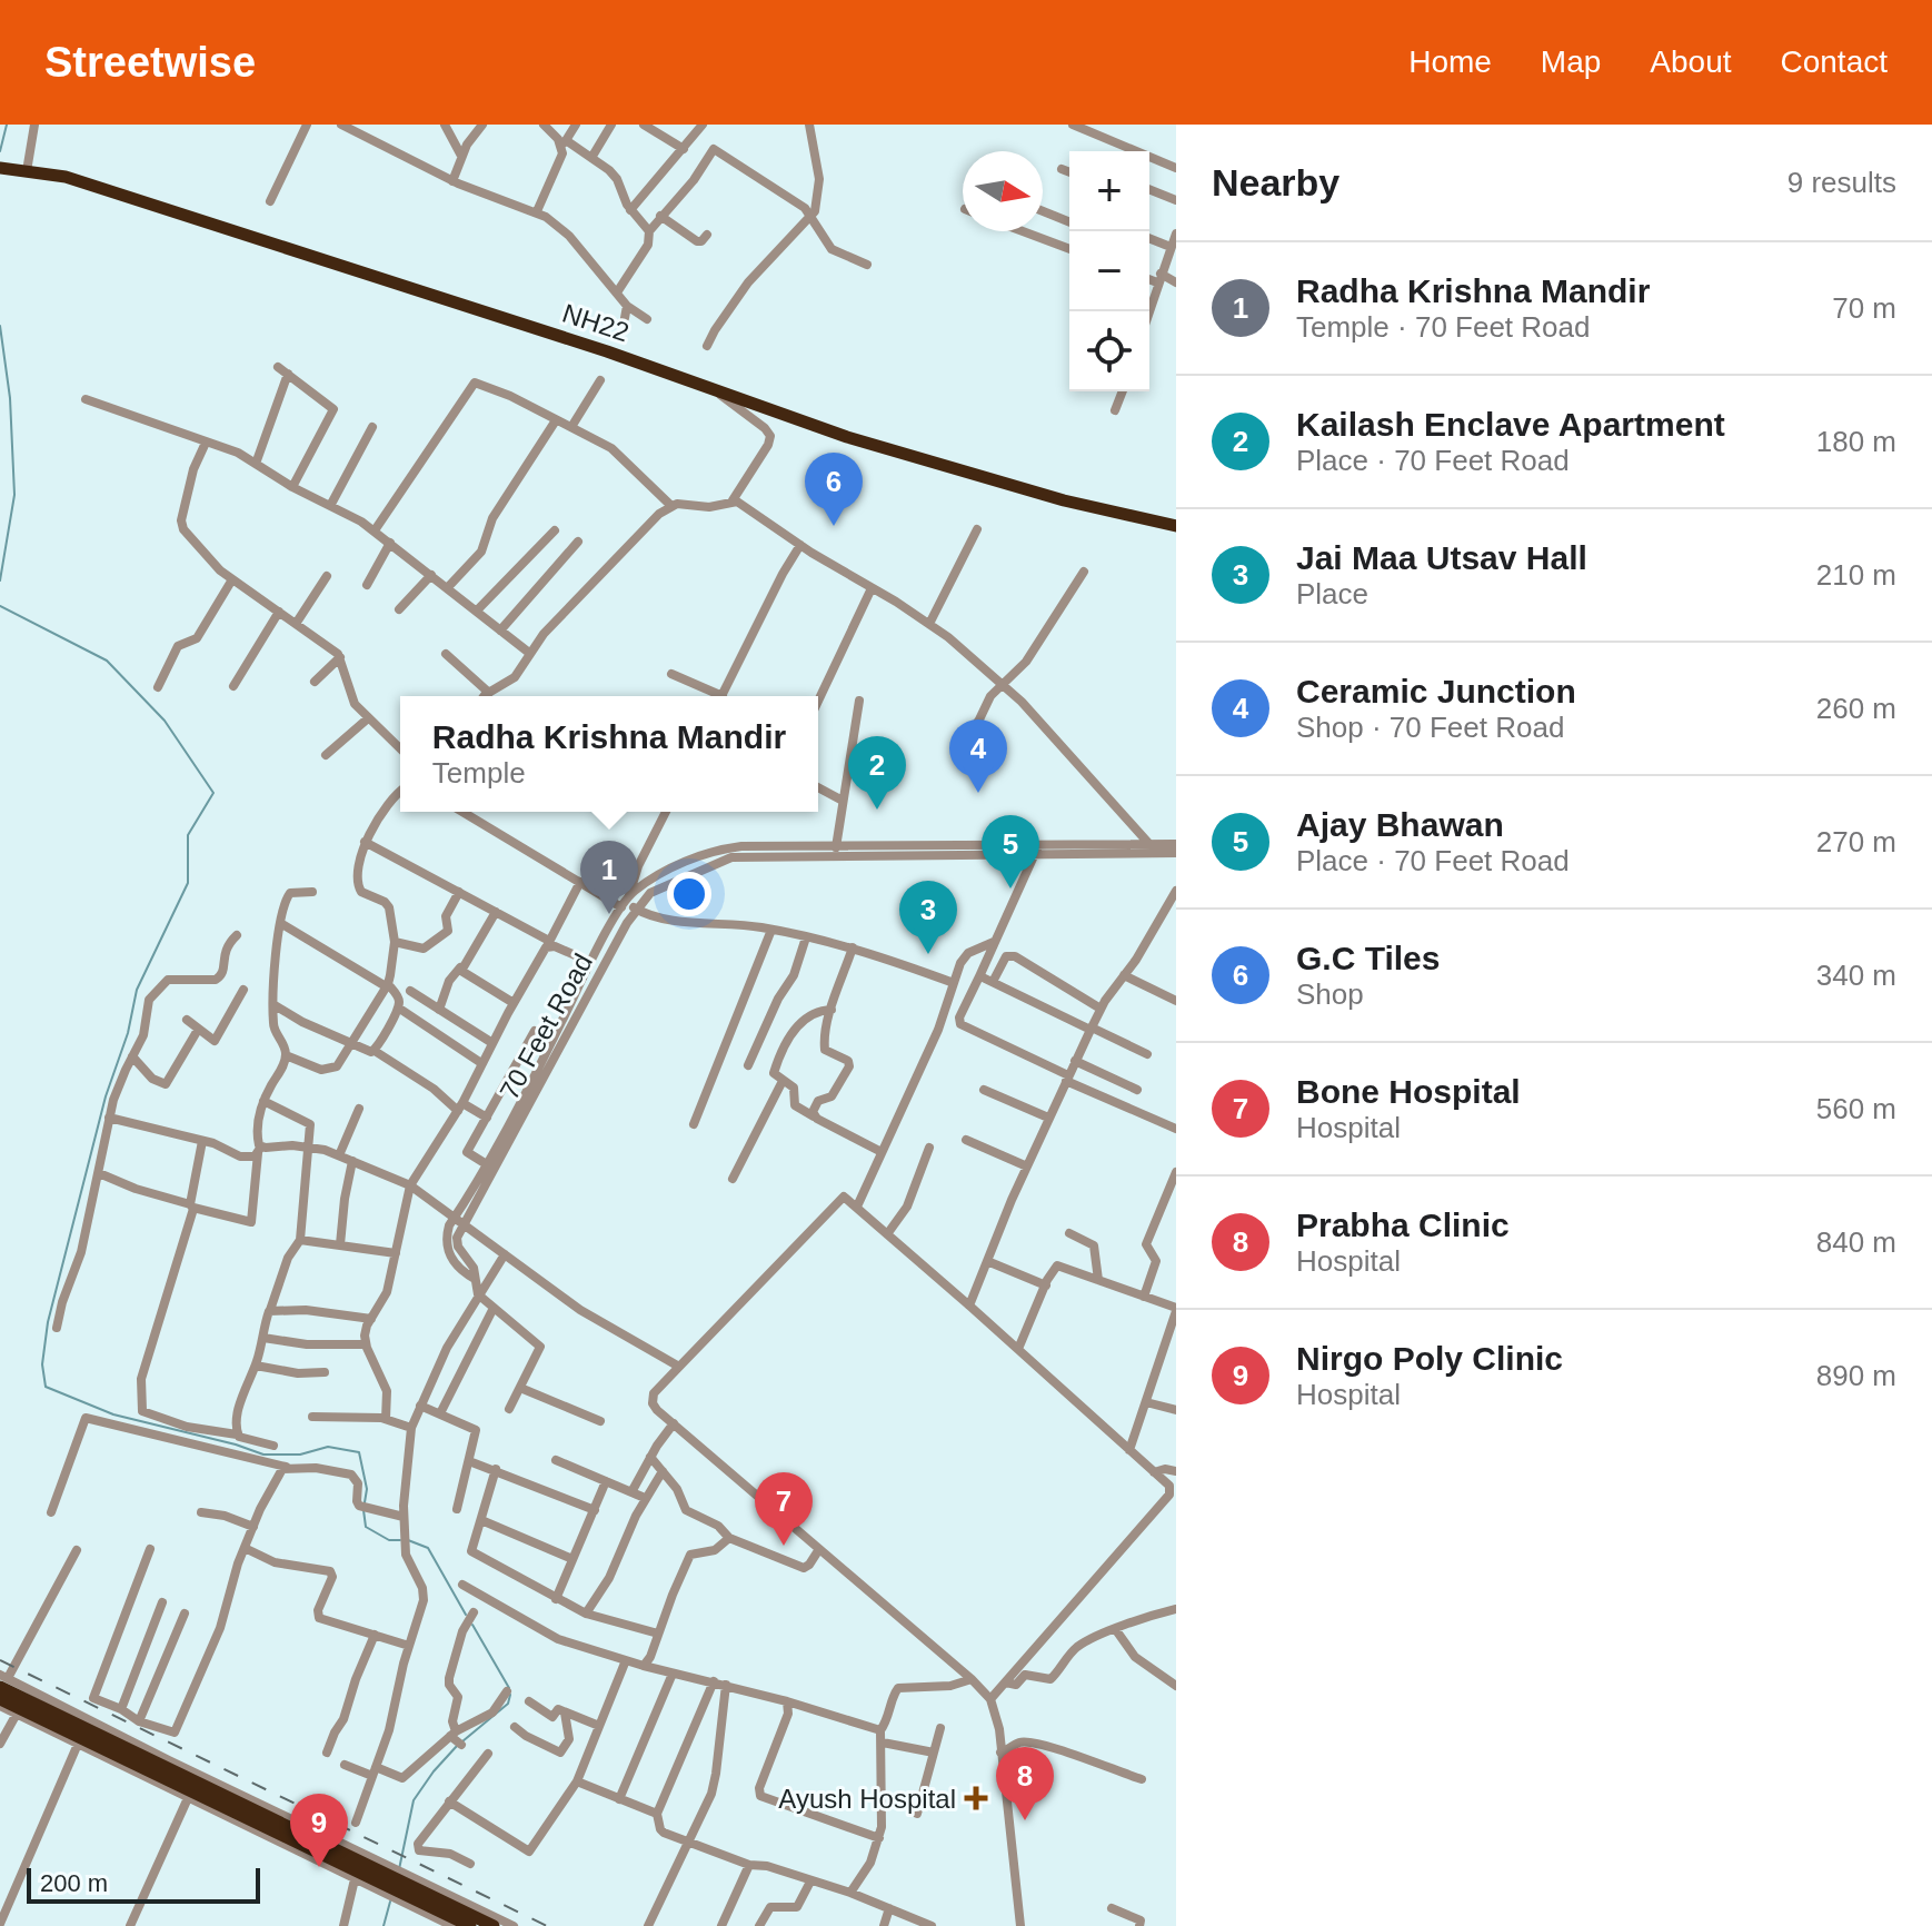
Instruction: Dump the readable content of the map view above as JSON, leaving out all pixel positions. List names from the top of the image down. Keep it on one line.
{"streets":{"highway":["NH22"],"street":["70 Feet Road"]},"places":{"health":["Ayush Hospital"]},"scale_bar":"200 m","north":"right","page":{"header":"Streetwise","nav":["Home","Map","About","Contact"],"heading":["Nearby","9 results"],"map_buttons":["+","−"],"list":[{"mark":"1","name":"Radha Krishna Mandir","note":"Temple · 70 Feet Road","value":"70 m"},{"mark":"2","name":"Kailash Enclave Apartment","note":"Place · 70 Feet Road","value":"180 m"},{"mark":"3","name":"Jai Maa Utsav Hall","note":"Place","value":"210 m"},{"mark":"4","name":"Ceramic Junction","note":"Shop · 70 Feet Road","value":"260 m"},{"mark":"5","name":"Ajay Bhawan","note":"Place · 70 Feet Road","value":"270 m"},{"mark":"6","name":"G.C Tiles","note":"Shop","value":"340 m"},{"mark":"7","name":"Bone Hospital","note":"Hospital","value":"560 m"},{"mark":"8","name":"Prabha Clinic","note":"Hospital","value":"840 m"},{"mark":"9","name":"Nirgo Poly Clinic","note":"Hospital","value":"890 m"}],"pins":["6","4","2","5","1","3","7","8","9"],"popup":["Radha Krishna Mandir","Temple"],"scale":"200 m"}}
